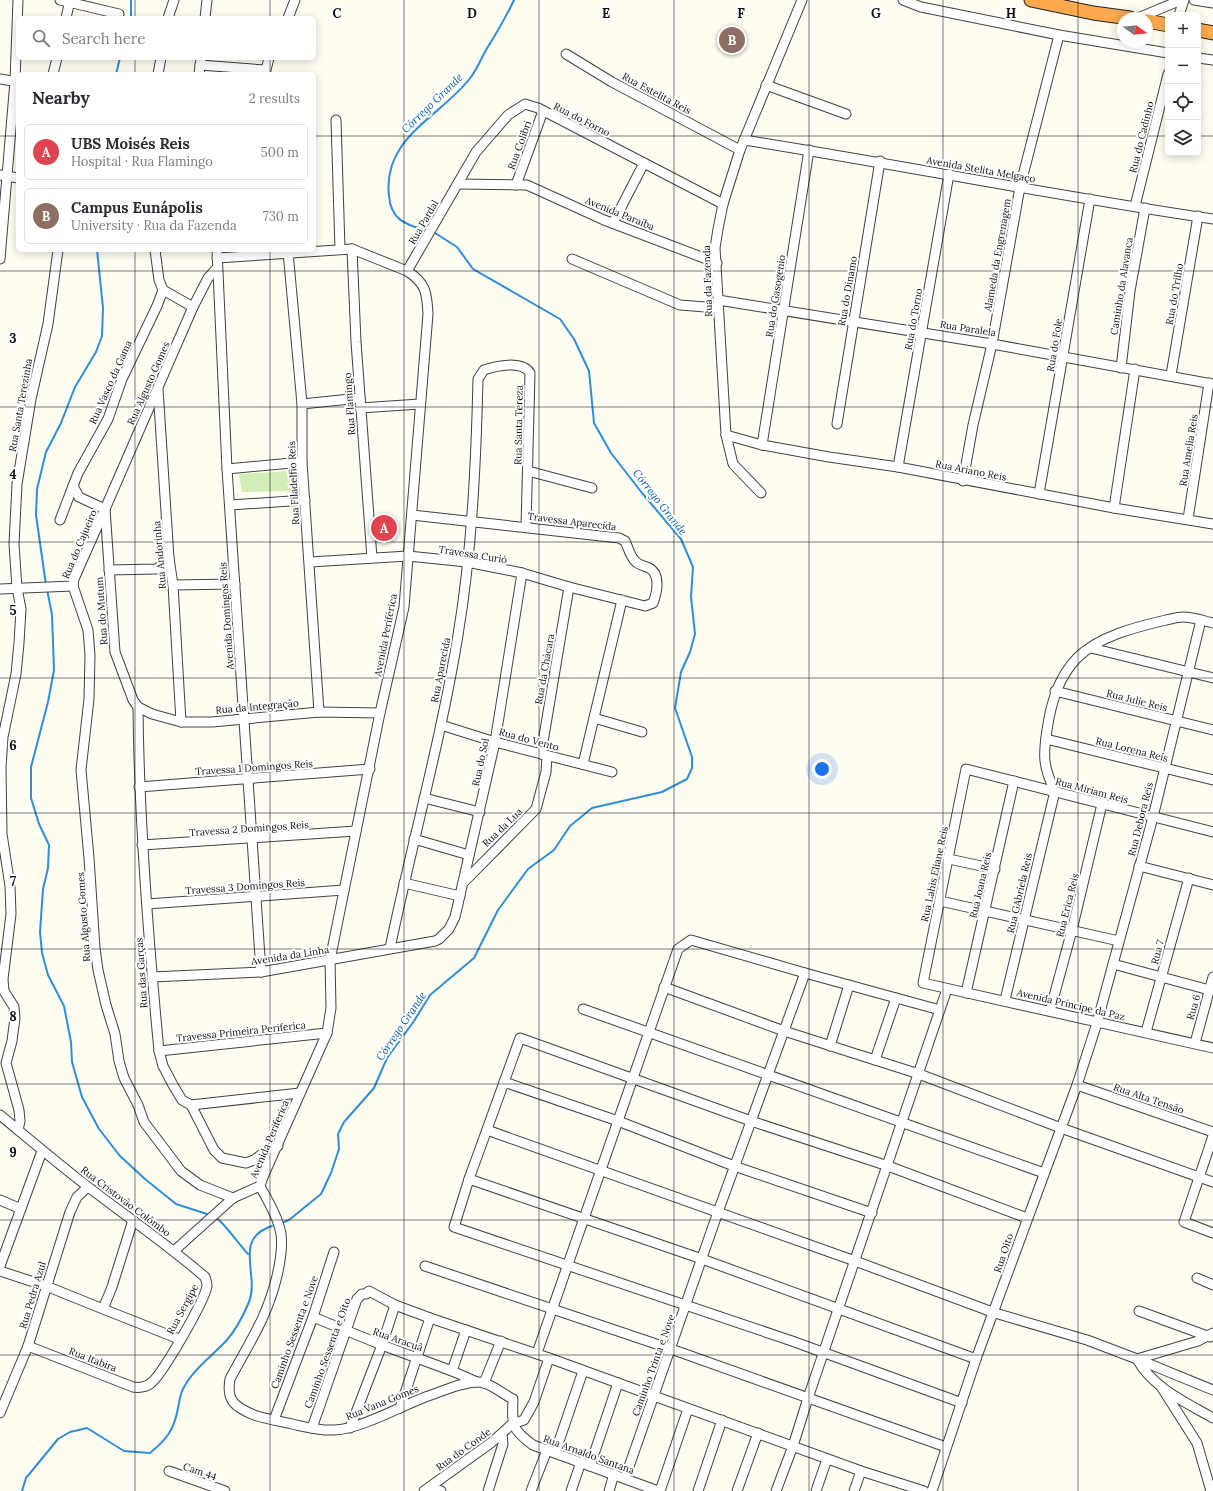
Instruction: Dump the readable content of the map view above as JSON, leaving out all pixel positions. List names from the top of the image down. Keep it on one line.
{"streets":{"street":["Rua Estelita Reis","Rua do Forno","Rua do Cadinho","Rua Colibri","Avenida Stelita Melgaço","Avenida Paraíba","Rua Pardal","Alameda da Engrenagem","Rua da Fazenda","Caminho da Alavanca","Rua do Dinamo","Rua do Trilho","Rua do Gasogenio","Rua do Torno","Rua Paralela","Rua do Fole","Rua Vasco da Gama","Rua Algusto Gomes","Rua Flamingo","Rua Santa Terezinha","Rua Santa Tereza","Rua Amelia Reis","Rua Ariano Reis","Rua Filadelfio Reis","Travessa Aparecida","Rua do Cajueiro","Travessa Curió","Rua Andorinha","Rua do Mutum","Avenida Domingos Reis","Avenida Periférica","Rua da Chácara","Rua Aparecida","Rua Julie Reis","Rua da Integração","Rua do Vento","Rua Lorena Reis","Rua do Sol","Travessa 1 Domingos Reis","Rua Miriam Reis","Rua Debora Reis","Rua da Lua","Travessa 2 Domingos Reis","Rua Lahis Eliane Reis","Rua Joana Reis","Travessa 3 Domingos Reis","Rua GAbriela Reis","Rua Erica Reis","Rua 7","Avenida da Linha","Rua das Garças","Avenida Príncipe da Paz","Rua 6","Travessa Primeira Periferica","Rua Alta Tensão","Avenida Periferica","Rua Cristovão Colômbo","Rua Oito","Rua Pedra Azul","Rua Sergipe","Caminho Sessenta e Nove","Rua Aracuã","Caminho Sessenta e Oito","Rua Itabira","Caminho Trinta e Nove","Rua Vana Gomes","Rua do Conde","Rua Arnaldo Santana","Cam 44"]},"crossings":[["Rua Estelita Reis","Rua da Fazenda"],["Rua do Forno","Rua Colibri"],["Rua do Forno","Avenida Paraíba"],["Rua do Forno","Rua Pardal"],["Rua do Forno","Rua da Fazenda"],["Rua do Cadinho","Avenida Stelita Melgaço"],["Rua Colibri","Avenida Paraíba"],["Avenida Stelita Melgaço","Alameda da Engrenagem"],["Avenida Stelita Melgaço","Rua da Fazenda"],["Avenida Stelita Melgaço","Caminho da Alavanca"],["Avenida Stelita Melgaço","Rua do Dinamo"],["Avenida Stelita Melgaço","Rua do Trilho"],["Avenida Stelita Melgaço","Rua do Gasogenio"],["Avenida Stelita Melgaço","Rua do Torno"],["Avenida Stelita Melgaço","Rua do Fole"],["Avenida Paraíba","Rua Pardal"],["Avenida Paraíba","Rua da Fazenda"],["Rua Pardal","Avenida Periférica"],["Alameda da Engrenagem","Rua Paralela"],["Alameda da Engrenagem","Rua Ariano Reis"],["Rua da Fazenda","Rua Paralela"],["Rua da Fazenda","Rua Ariano Reis"],["Caminho da Alavanca","Rua Paralela"],["Rua do Dinamo","Rua Paralela"],["Rua do Trilho","Rua Paralela"],["Rua do Gasogenio","Rua Paralela"],["Rua do Gasogenio","Rua Ariano Reis"],["Rua do Torno","Rua Paralela"],["Rua do Torno","Rua Ariano Reis"],["Rua Paralela","Rua do Fole"],["Rua Paralela","Rua Amelia Reis"],["Rua do Fole","Rua Ariano Reis"],["Rua Algusto Gomes","Rua do Cajueiro"],["Rua Algusto Gomes","Rua Andorinha"],["Rua Algusto Gomes","Rua do Mutum"],["Rua Algusto Gomes","Avenida Domingos Reis"],["Rua Algusto Gomes","Rua Cristovão Colômbo"],["Rua Flamingo","Travessa Curió"],["Rua Flamingo","Avenida Periférica"],["Rua Santa Terezinha","Rua do Cajueiro"],["Rua Santa Terezinha","Rua Cristovão Colômbo"],["Rua Santa Tereza","Travessa Aparecida"],["Rua Santa Tereza","Rua Aparecida"],["Rua Amelia Reis","Rua Ariano Reis"],["Rua Filadelfio Reis","Travessa Curió"],["Rua Filadelfio Reis","Rua da Integração"],["Travessa Aparecida","Travessa Curió"],["Travessa Aparecida","Avenida Periférica"],["Travessa Aparecida","Rua Aparecida"],["Rua do Cajueiro","Rua do Mutum"],["Travessa Curió","Avenida Periférica"],["Travessa Curió","Rua da Chácara"],["Travessa Curió","Rua Aparecida"],["Travessa Curió","Rua do Sol"],["Rua Andorinha","Rua da Integração"],["Rua do Mutum","Rua da Integração"],["Rua do Mutum","Rua das Garças"],["Avenida Domingos Reis","Rua da Integração"],["Avenida Domingos Reis","Travessa 1 Domingos Reis"],["Avenida Domingos Reis","Travessa 2 Domingos Reis"],["Avenida Domingos Reis","Travessa 3 Domingos Reis"],["Avenida Domingos Reis","Avenida da Linha"],["Avenida Periférica","Rua da Integração"],["Avenida Periférica","Travessa 1 Domingos Reis"],["Avenida Periférica","Travessa 2 Domingos Reis"],["Avenida Periférica","Travessa 3 Domingos Reis"],["Avenida Periférica","Avenida da Linha"],["Avenida Periférica","Avenida Periferica"],["Rua da Chácara","Rua do Vento"],["Rua da Chácara","Rua da Lua"],["Rua Aparecida","Rua do Vento"],["Rua Aparecida","Avenida da Linha"],["Rua Julie Reis","Rua Debora Reis"],["Rua da Integração","Rua das Garças"],["Rua do Vento","Rua do Sol"],["Rua do Vento","Rua da Lua"],["Rua Lorena Reis","Rua Debora Reis"],["Rua do Sol","Rua da Lua"],["Rua do Sol","Avenida da Linha"],["Travessa 1 Domingos Reis","Rua das Garças"],["Rua Miriam Reis","Rua Debora Reis"],["Rua Miriam Reis","Rua Lahis Eliane Reis"],["Rua Miriam Reis","Rua Joana Reis"],["Rua Miriam Reis","Rua GAbriela Reis"],["Rua Miriam Reis","Rua Erica Reis"],["Rua Debora Reis","Avenida Príncipe da Paz"],["Rua Debora Reis","Rua Oito"],["Travessa 2 Domingos Reis","Rua das Garças"],["Rua Lahis Eliane Reis","Avenida Príncipe da Paz"],["Rua Joana Reis","Avenida Príncipe da Paz"],["Travessa 3 Domingos Reis","Rua das Garças"],["Rua GAbriela Reis","Avenida Príncipe da Paz"],["Rua Erica Reis","Avenida Príncipe da Paz"],["Rua 7","Avenida Príncipe da Paz"],["Avenida da Linha","Rua das Garças"],["Avenida da Linha","Avenida Periferica"],["Rua das Garças","Travessa Primeira Periferica"],["Rua das Garças","Avenida Periferica"],["Avenida Príncipe da Paz","Rua 6"],["Avenida Príncipe da Paz","Rua Oito"],["Travessa Primeira Periferica","Avenida Periferica"],["Rua Alta Tensão","Rua Oito"],["Avenida Periferica","Rua Cristovão Colômbo"],["Avenida Periferica","Rua Vana Gomes"],["Rua Cristovão Colômbo","Rua Pedra Azul"],["Rua Cristovão Colômbo","Rua Sergipe"],["Rua Pedra Azul","Rua Itabira"],["Rua Sergipe","Rua Itabira"],["Caminho Sessenta e Nove","Rua Aracuã"],["Caminho Sessenta e Nove","Rua Vana Gomes"],["Rua Aracuã","Caminho Sessenta e Oito"],["Rua Aracuã","Rua Vana Gomes"],["Rua Aracuã","Rua do Conde"],["Rua Aracuã","Rua Arnaldo Santana"],["Caminho Sessenta e Oito","Rua Vana Gomes"],["Caminho Trinta e Nove","Rua Arnaldo Santana"],["Rua do Conde","Rua Arnaldo Santana"]],"water":["Córrego Grande"],"north":"right","page":{"map_buttons":["+","−"],"search":"Search here","pins":["B","A"],"heading":["Nearby","2 results"],"list":[{"mark":"A","name":"UBS Moisés Reis","note":"Hospital · Rua Flamingo","value":"500 m"},{"mark":"B","name":"Campus Eunápolis","note":"University · Rua da Fazenda","value":"730 m"}]},"grid":{"columns":["C","D","E","F","G","H"],"rows":["3","4","5","6","7","8","9"]}}
